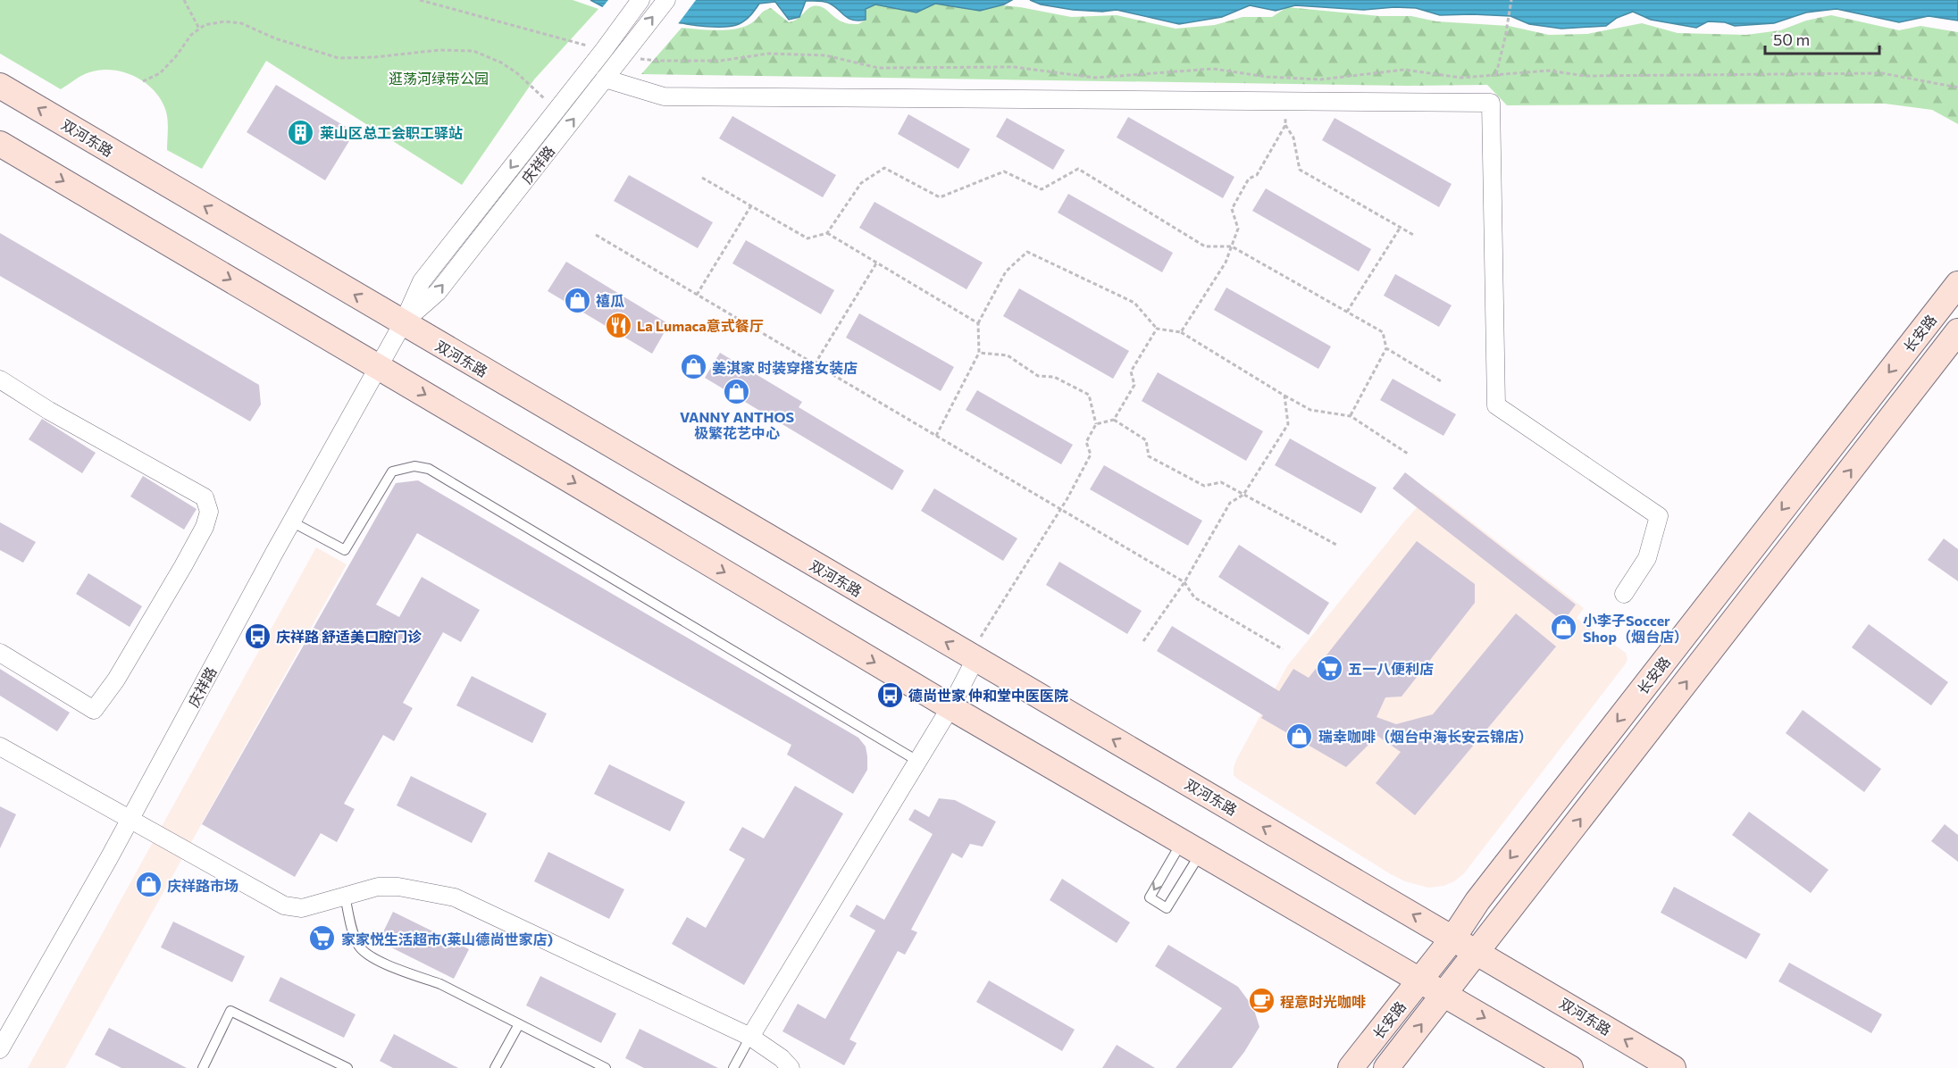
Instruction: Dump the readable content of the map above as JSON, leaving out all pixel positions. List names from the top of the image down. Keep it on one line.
{"streets":{"street":["双河东路","庆祥路","长安路"]},"crossings":[["双河东路","庆祥路"],["双河东路","长安路"]],"parks":["逛荡河绿带公园"],"places":{"building":["莱山区总工会职工驿站"],"shop":["禧瓜","姜淇家 时装穿搭女装店","VANNY ANTHOS 极繁花艺中心","小李子Soccer Shop（烟台店）","瑞幸咖啡（烟台中海长安云锦店）","庆祥路市场"],"restaurant":["La Lumaca意式餐厅"],"bus stop":["庆祥路 舒适美口腔门诊","德尚世家 仲和堂中医医院"],"supermarket":["五一八便利店","家家悦生活超市(莱山德尚世家店)"],"cafe":["程意时光咖啡"]},"scale_bar":"50 m"}
